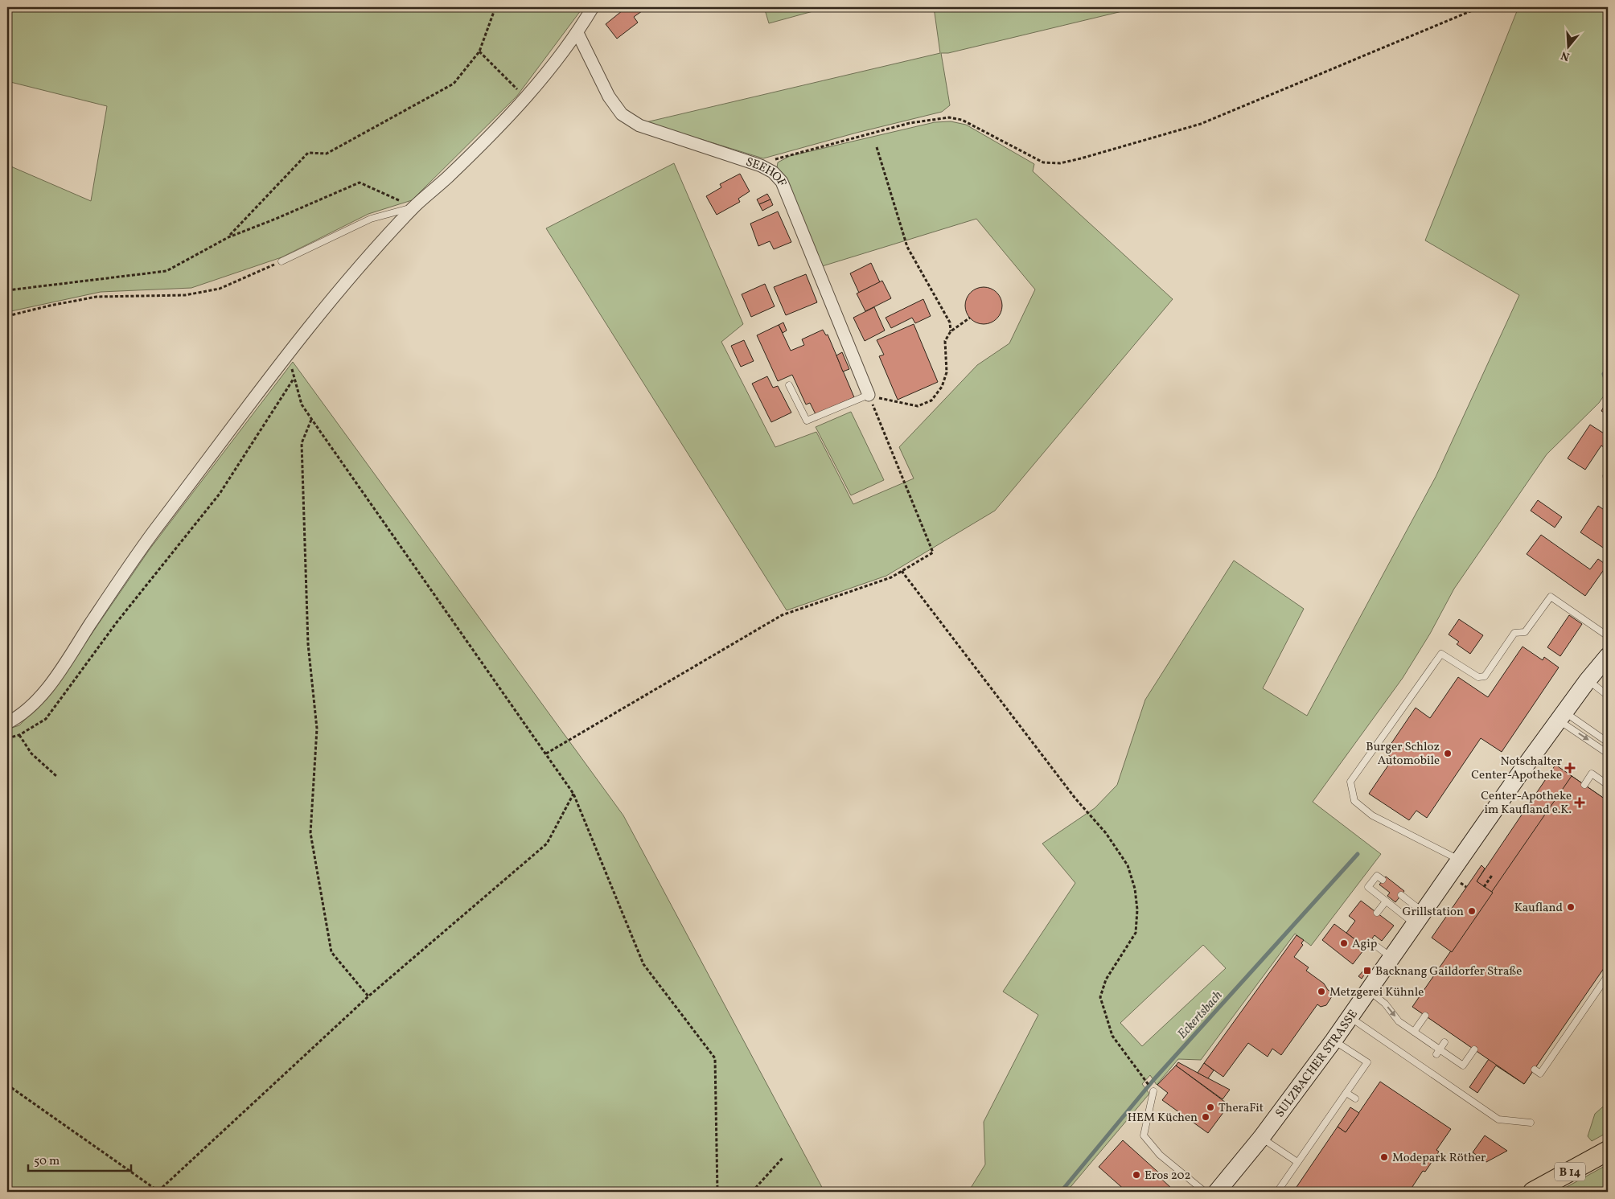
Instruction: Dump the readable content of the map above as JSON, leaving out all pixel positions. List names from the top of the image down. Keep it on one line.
{"streets":{"main road":["B 14"],"street":["SEEHOF","SULZBACHER STRASSE"]},"water":["Eckertsbach"],"places":{"other":["Burger Schloz Automobile","Kaufland","Grillstation","Agip","Metzgerei Kühnle","TheraFit","HEM Küchen","Modepark Röther","Eros 202"],"health":["Notschalter Center-Apotheke","Center-Apotheke im Kaufland e.K."],"transit":["Backnang Gaildorfer Straße"]},"scale_bar":"50 m","north":"bottom"}
